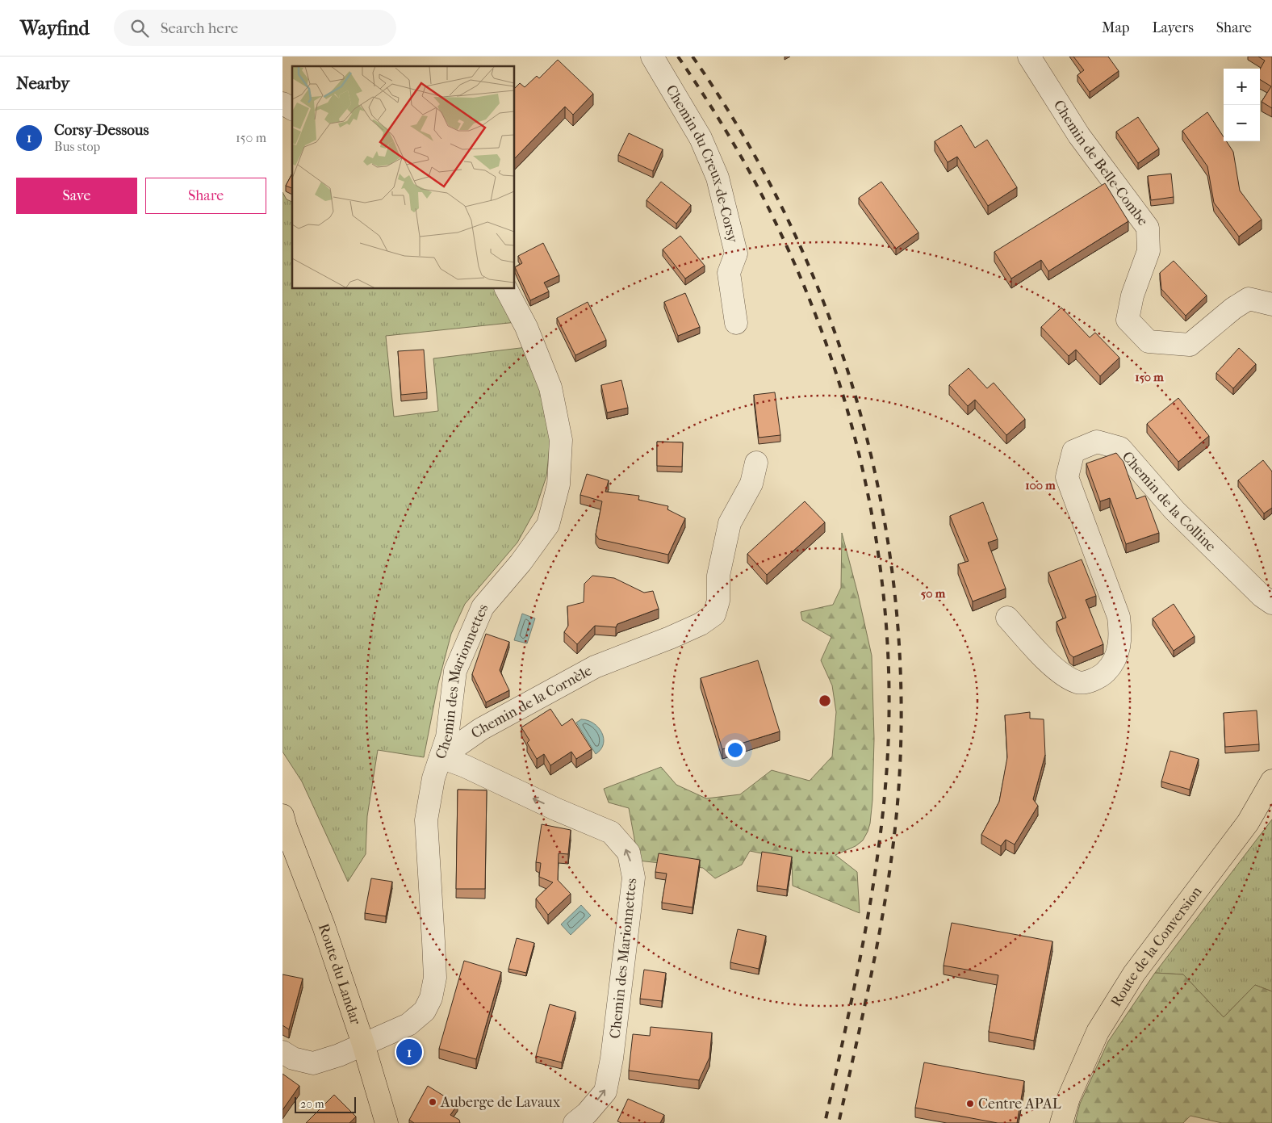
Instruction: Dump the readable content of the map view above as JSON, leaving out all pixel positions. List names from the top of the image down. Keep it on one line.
{"streets":{"main road":["Route de la Conversion","Route du Landar"],"street":["Chemin de Belle-Combe","Chemin du Creux-de-Corsy","Chemin de la Colline","Chemin des Marionnettes","Chemin de la Cornèle"]},"crossings":[["Chemin des Marionnettes","Chemin de la Cornèle"]],"places":["Auberge de Lavaux","Centre APAL"],"scale_bar":"20 m","page":{"header":"Wayfind","search":"Search here","nav":["Map","Layers","Share"],"heading":"Nearby","map_buttons":["+","−"],"list":[{"mark":"1","name":"Corsy-Dessous","note":"Bus stop","value":"150 m"}],"buttons":["Save","Share"],"pins":"1","scale":"20 m"},"rings":["150 m","100 m","50 m"]}
